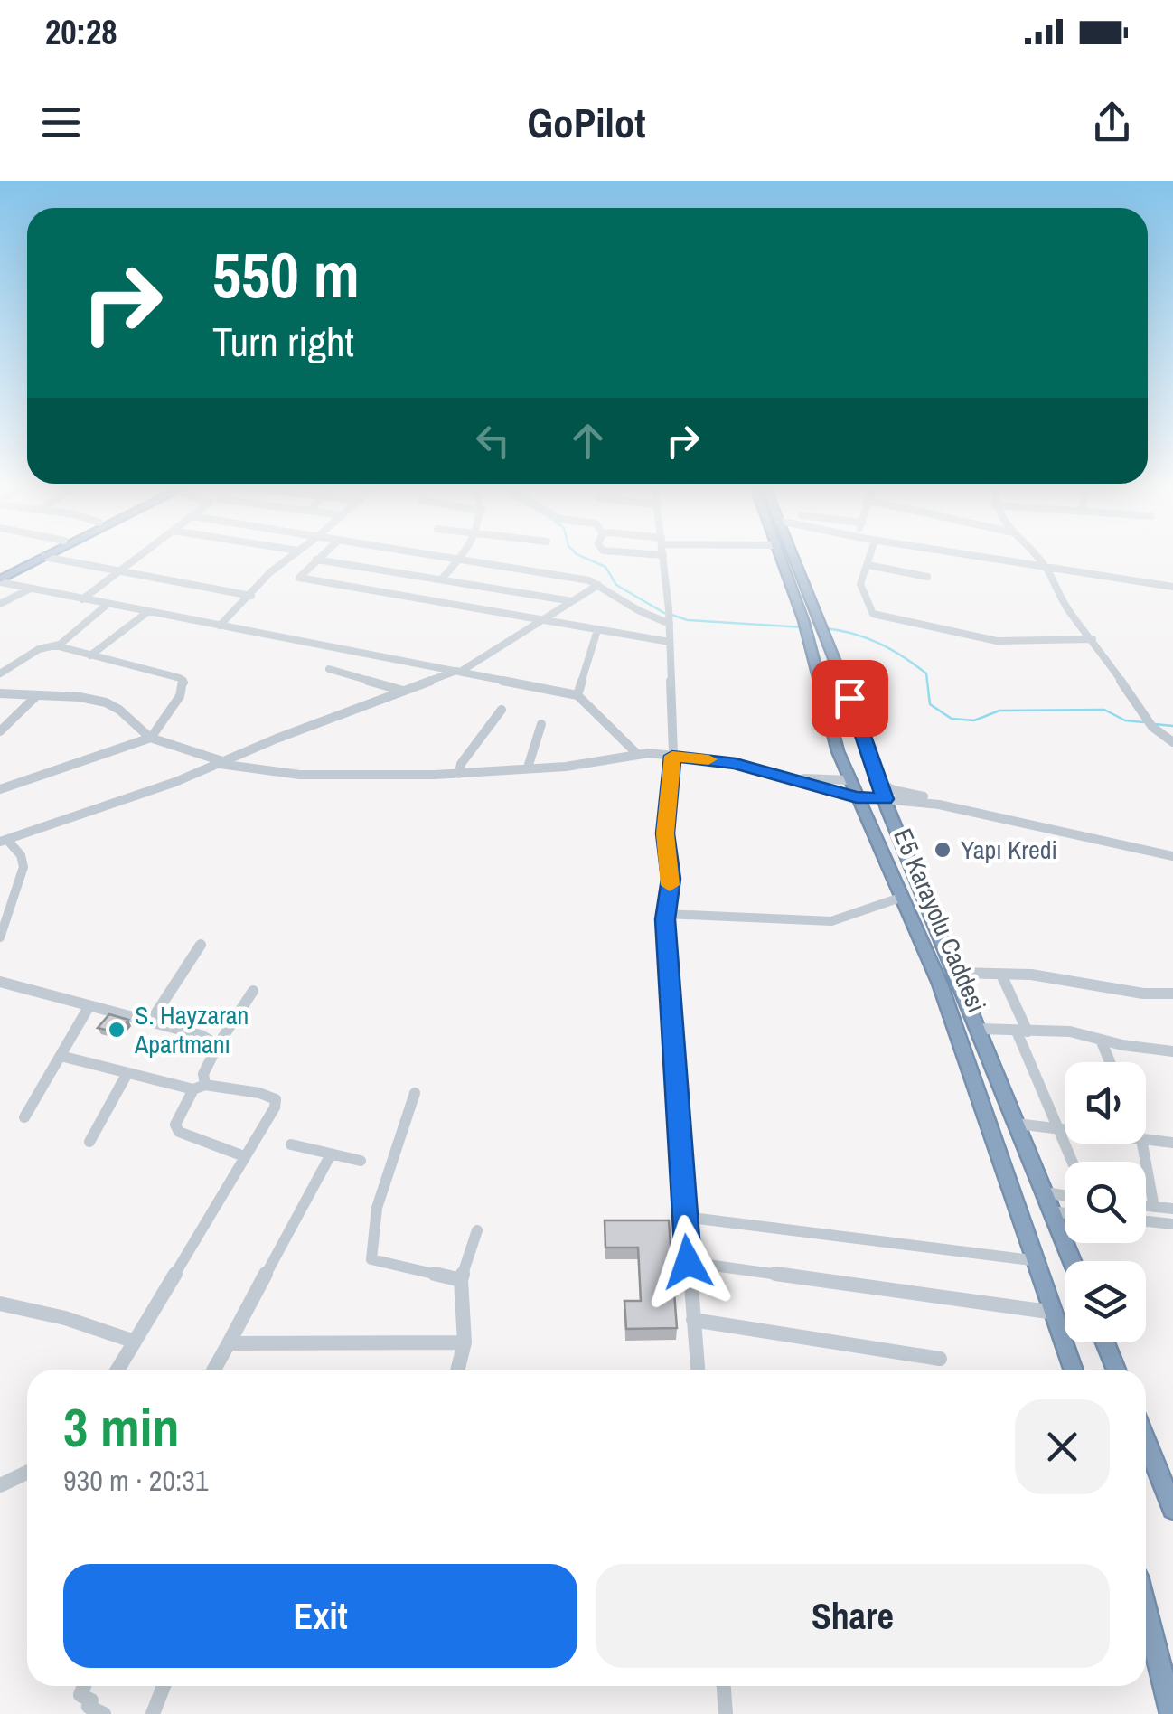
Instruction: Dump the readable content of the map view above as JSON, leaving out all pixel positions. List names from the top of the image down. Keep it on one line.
{"streets":{"highway":["E5 Karayolu Caddesi"]},"places":["Yapı Kredi","S. Hayzaran Apartmanı"],"page":{"status":"20:28","header":"GoPilot","turn":["550 m","Turn right"],"heading":["3 min","930 m · 20:31"],"buttons":["Exit","Share"]}}
